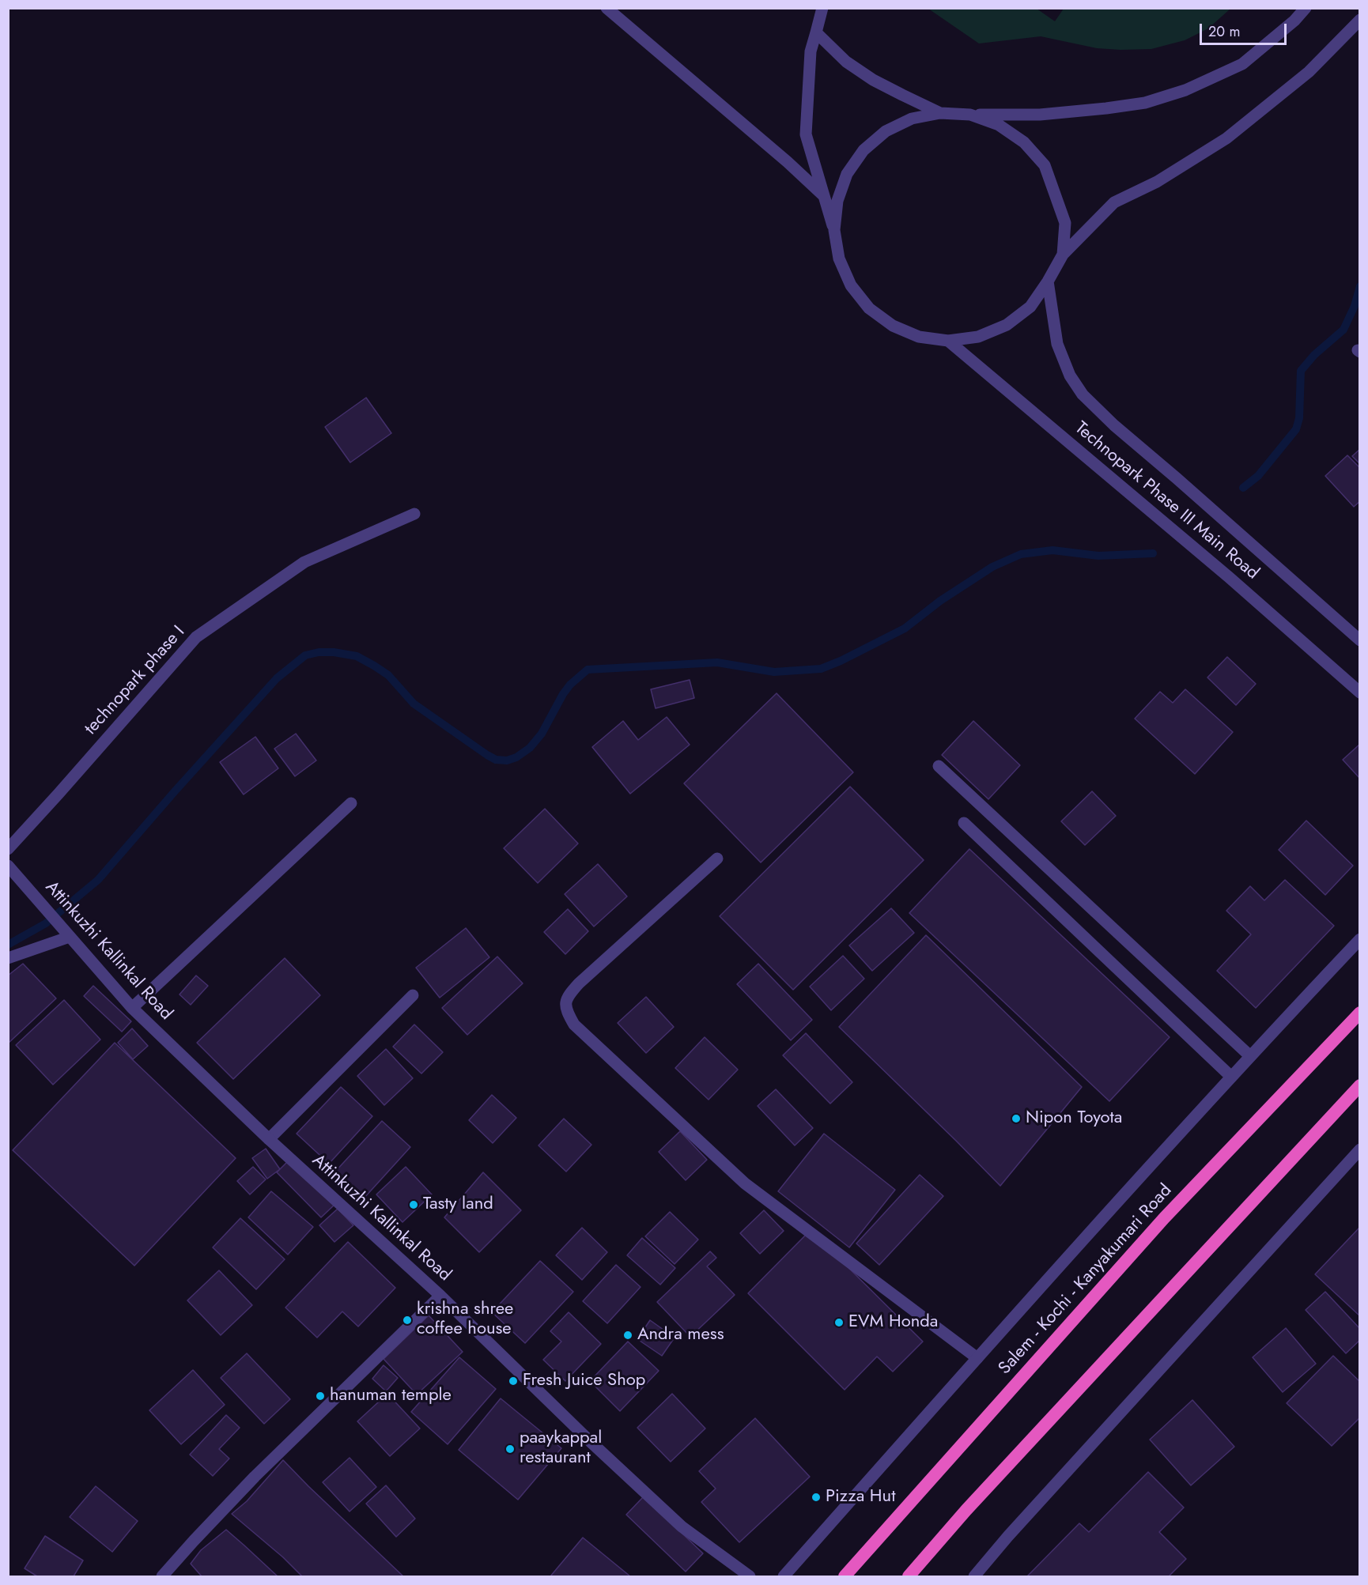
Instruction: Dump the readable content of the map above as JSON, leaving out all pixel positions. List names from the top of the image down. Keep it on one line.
{"streets":{"highway":["Salem - Kochi - Kanyakumari Road"],"street":["Technopark Phase III Main Road","technopark phase I","Attinkuzhi Kallinkal Road"]},"places":["Nipon Toyota","Tasty land","krishna shree coffee house","EVM Honda","Andra mess","Fresh Juice Shop","hanuman temple","paaykappal restaurant","Pizza Hut"],"scale_bar":"20 m"}
